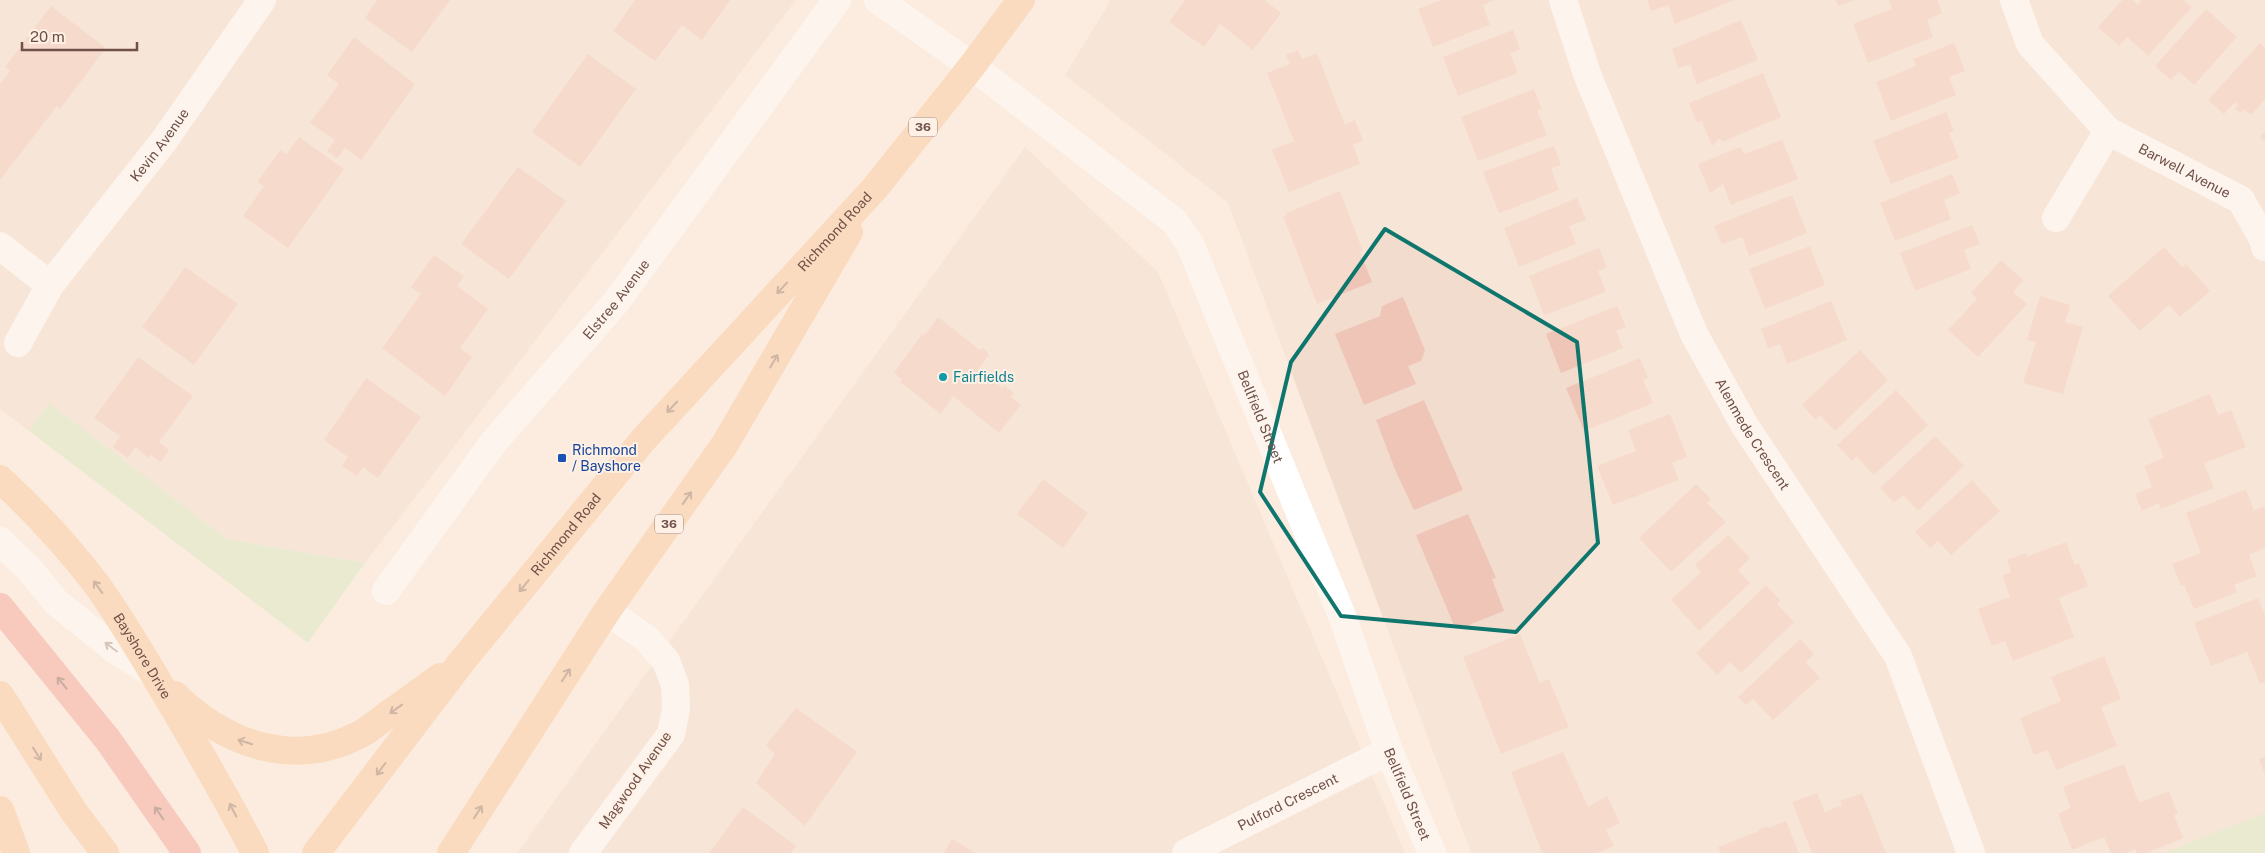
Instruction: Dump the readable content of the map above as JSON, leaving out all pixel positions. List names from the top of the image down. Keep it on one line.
{"streets":{"main road":["36","Richmond Road","Bayshore Drive"],"street":["Kevin Avenue","Barwell Avenue","Elstree Avenue","Bellfield Street","Alenmede Crescent","Magwood Avenue","Pulford Crescent"]},"crossings":[["Richmond Road","Bellfield Street"],["Richmond Road","Magwood Avenue"],["Bellfield Street","Pulford Crescent"]],"places":{"other":["Fairfields"],"transit":["Richmond / Bayshore"]},"scale_bar":"20 m"}
